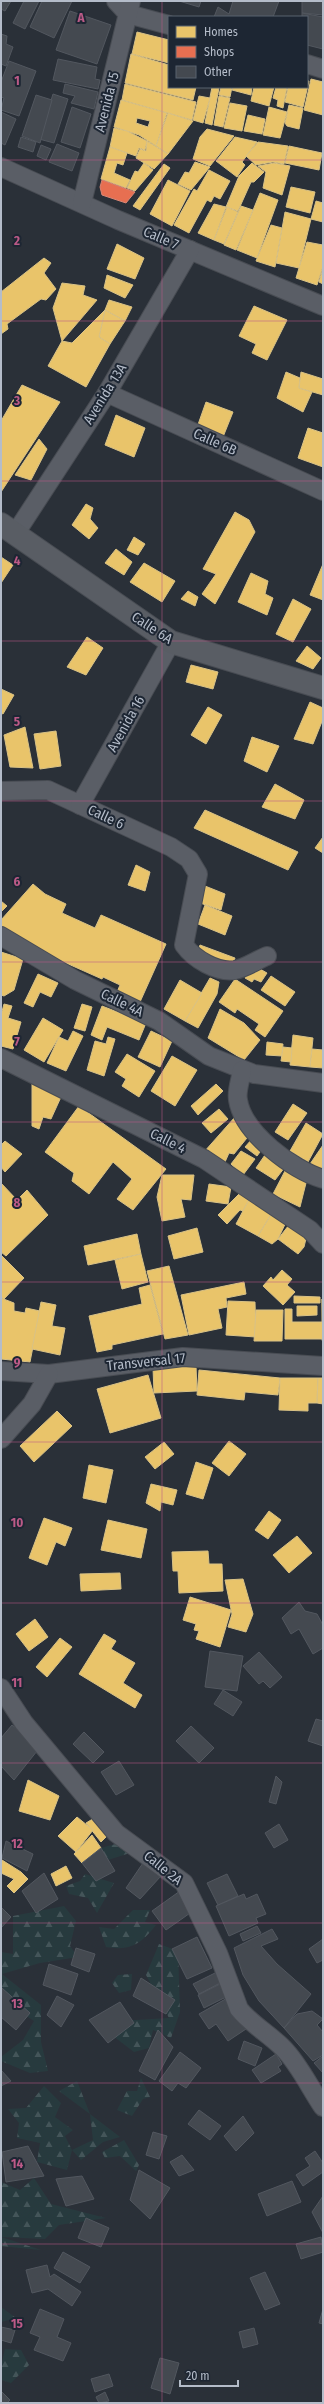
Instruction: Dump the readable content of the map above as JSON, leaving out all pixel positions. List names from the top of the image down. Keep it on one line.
{"streets":{"street":["Avenida 15","Calle 7","Avenida 13A","Calle 6B","Calle 6A","Avenida 16","Calle 6","Calle 4A","Calle 4","Transversal 17","Calle 2A"]},"crossings":[["Avenida 15","Calle 7"],["Calle 7","Avenida 13A"],["Avenida 13A","Calle 6B"],["Avenida 13A","Calle 6A"],["Calle 6A","Avenida 16"],["Avenida 16","Calle 6"]],"legend":["Homes","Shops","Other"],"scale_bar":"20 m","grid":{"columns":["A"],"rows":["1","2","3","4","5","6","7","8","9","10","11","12","13","14","15"]}}
